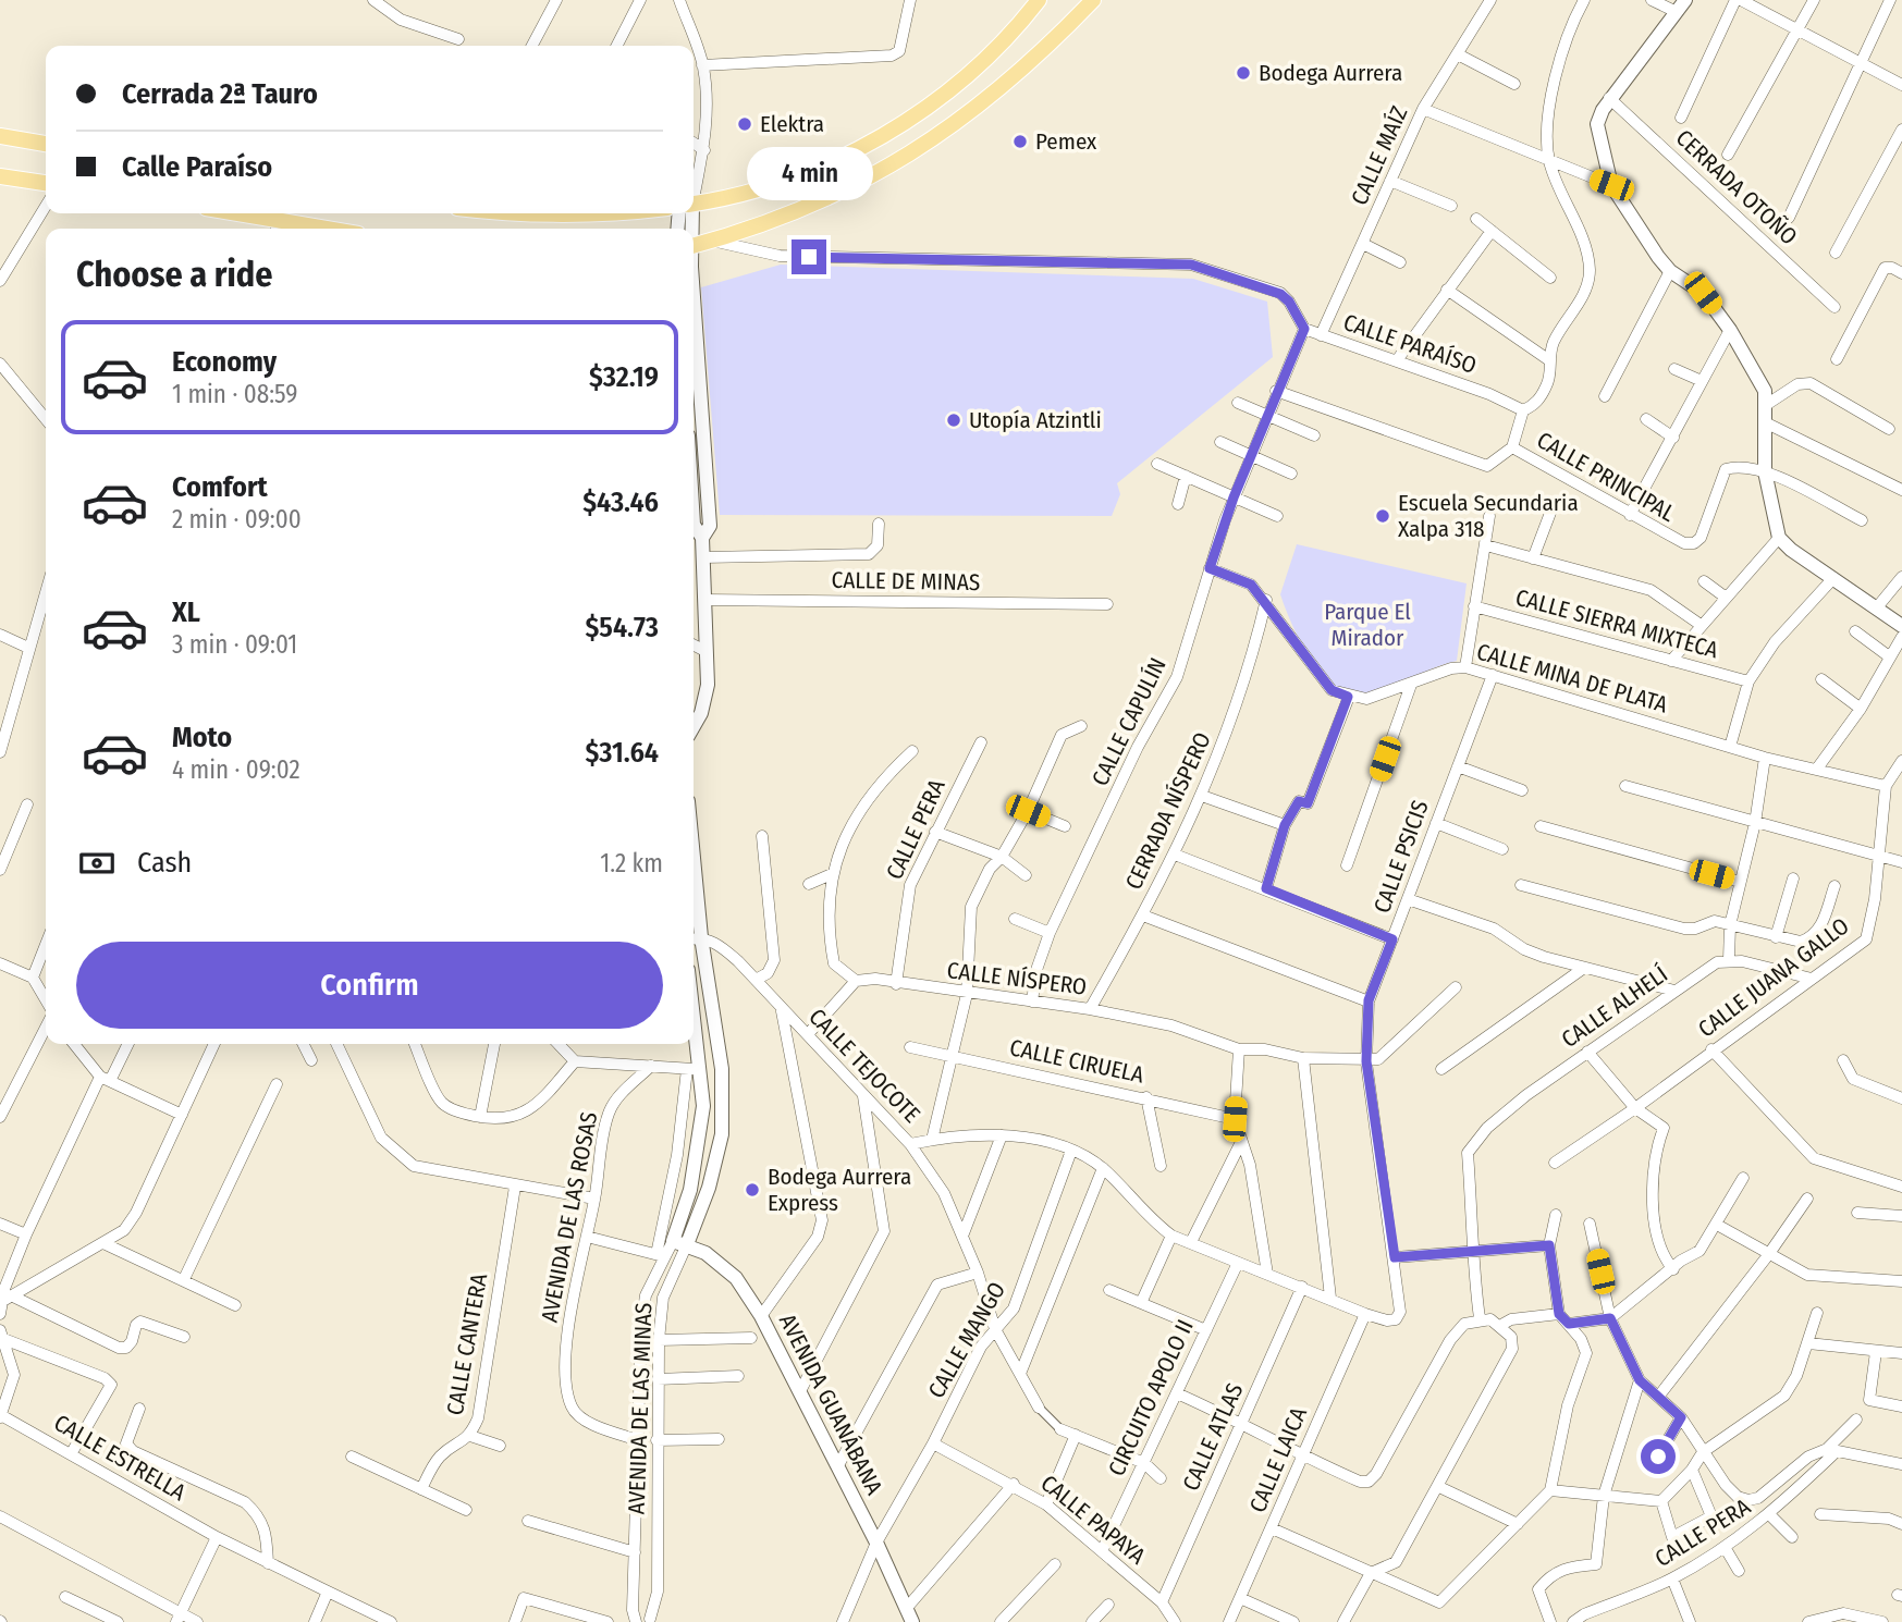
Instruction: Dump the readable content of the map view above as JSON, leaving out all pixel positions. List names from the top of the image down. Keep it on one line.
{"streets":{"street":["CALLE MAÍZ","CERRADA OTOÑO","CALLE PARAÍSO","CALLE PRINCIPAL","CALLE DE MINAS","CALLE SIERRA MIXTECA","CALLE MINA DE PLATA","CALLE CAPULÍN","CERRADA NÍSPERO","CALLE PERA","CALLE PSICIS","CALLE JUANA GALLO","CALLE NÍSPERO","CALLE ALHELÍ","CALLE CIRUELA","CALLE TEJOCOTE","AVENIDA DE LAS ROSAS","CALLE MANGO","CALLE CANTERA","CIRCUITO APOLO II","AVENIDA GUANÁBANA","AVENIDA DE LAS MINAS","CALLE ATLAS","CALLE ESTRELLA","CALLE LAICA","CALLE PAPAYA"]},"crossings":[["CALLE MAÍZ","CALLE PARAÍSO"],["CALLE PARAÍSO","CALLE CAPULÍN"],["CALLE MINA DE PLATA","CALLE PSICIS"],["CALLE MINA DE PLATA","CALLE JUANA GALLO"],["CALLE CAPULÍN","CALLE NÍSPERO"],["CERRADA NÍSPERO","CALLE NÍSPERO"],["CALLE PERA","CALLE NÍSPERO"],["CALLE PSICIS","CALLE NÍSPERO"],["CALLE PSICIS","CALLE TEJOCOTE"],["CALLE TEJOCOTE","CALLE MANGO"],["CALLE TEJOCOTE","CIRCUITO APOLO II"],["CALLE TEJOCOTE","AVENIDA DE LAS MINAS"],["CALLE TEJOCOTE","CALLE ATLAS"],["CALLE TEJOCOTE","CALLE LAICA"],["AVENIDA DE LAS ROSAS","AVENIDA DE LAS MINAS"],["CALLE MANGO","AVENIDA GUANÁBANA"],["CALLE MANGO","CALLE PAPAYA"],["CIRCUITO APOLO II","CALLE PAPAYA"],["AVENIDA GUANÁBANA","AVENIDA DE LAS MINAS"],["CALLE ATLAS","CALLE PAPAYA"]],"parks":["Parque El Mirador"],"places":["Bodega Aurrera","Elektra","Pemex","Utopía Atzintli","Escuela Secundaria Xalpa 318","Bodega Aurrera Express"],"page":{"banner":["Cerrada 2ª Tauro","Calle Paraíso"],"bubble":"4 min","heading":"Choose a ride","list":[{"name":"Economy","note":"1 min · 08:59","value":"$32.19"},{"name":"Comfort","note":"2 min · 09:00","value":"$43.46"},{"name":"XL","note":"3 min · 09:01","value":"$54.73"},{"name":"Moto","note":"4 min · 09:02","value":"$31.64"}],"pay":["Cash","1.2 km"],"buttons":"Confirm"}}
